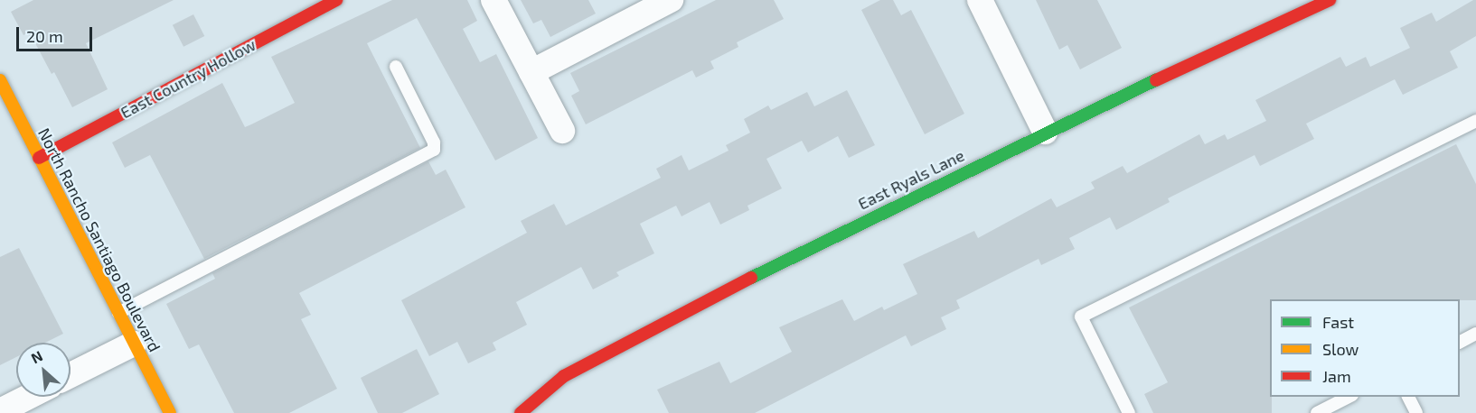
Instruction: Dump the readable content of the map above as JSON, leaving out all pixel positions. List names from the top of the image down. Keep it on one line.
{"streets":{"street":["East Country Hollow","East Ryals Lane","North Rancho Santiago Boulevard"]},"crossings":[["East Country Hollow","North Rancho Santiago Boulevard"]],"legend":["Fast","Slow","Jam"],"scale_bar":"20 m","north":"top left"}
